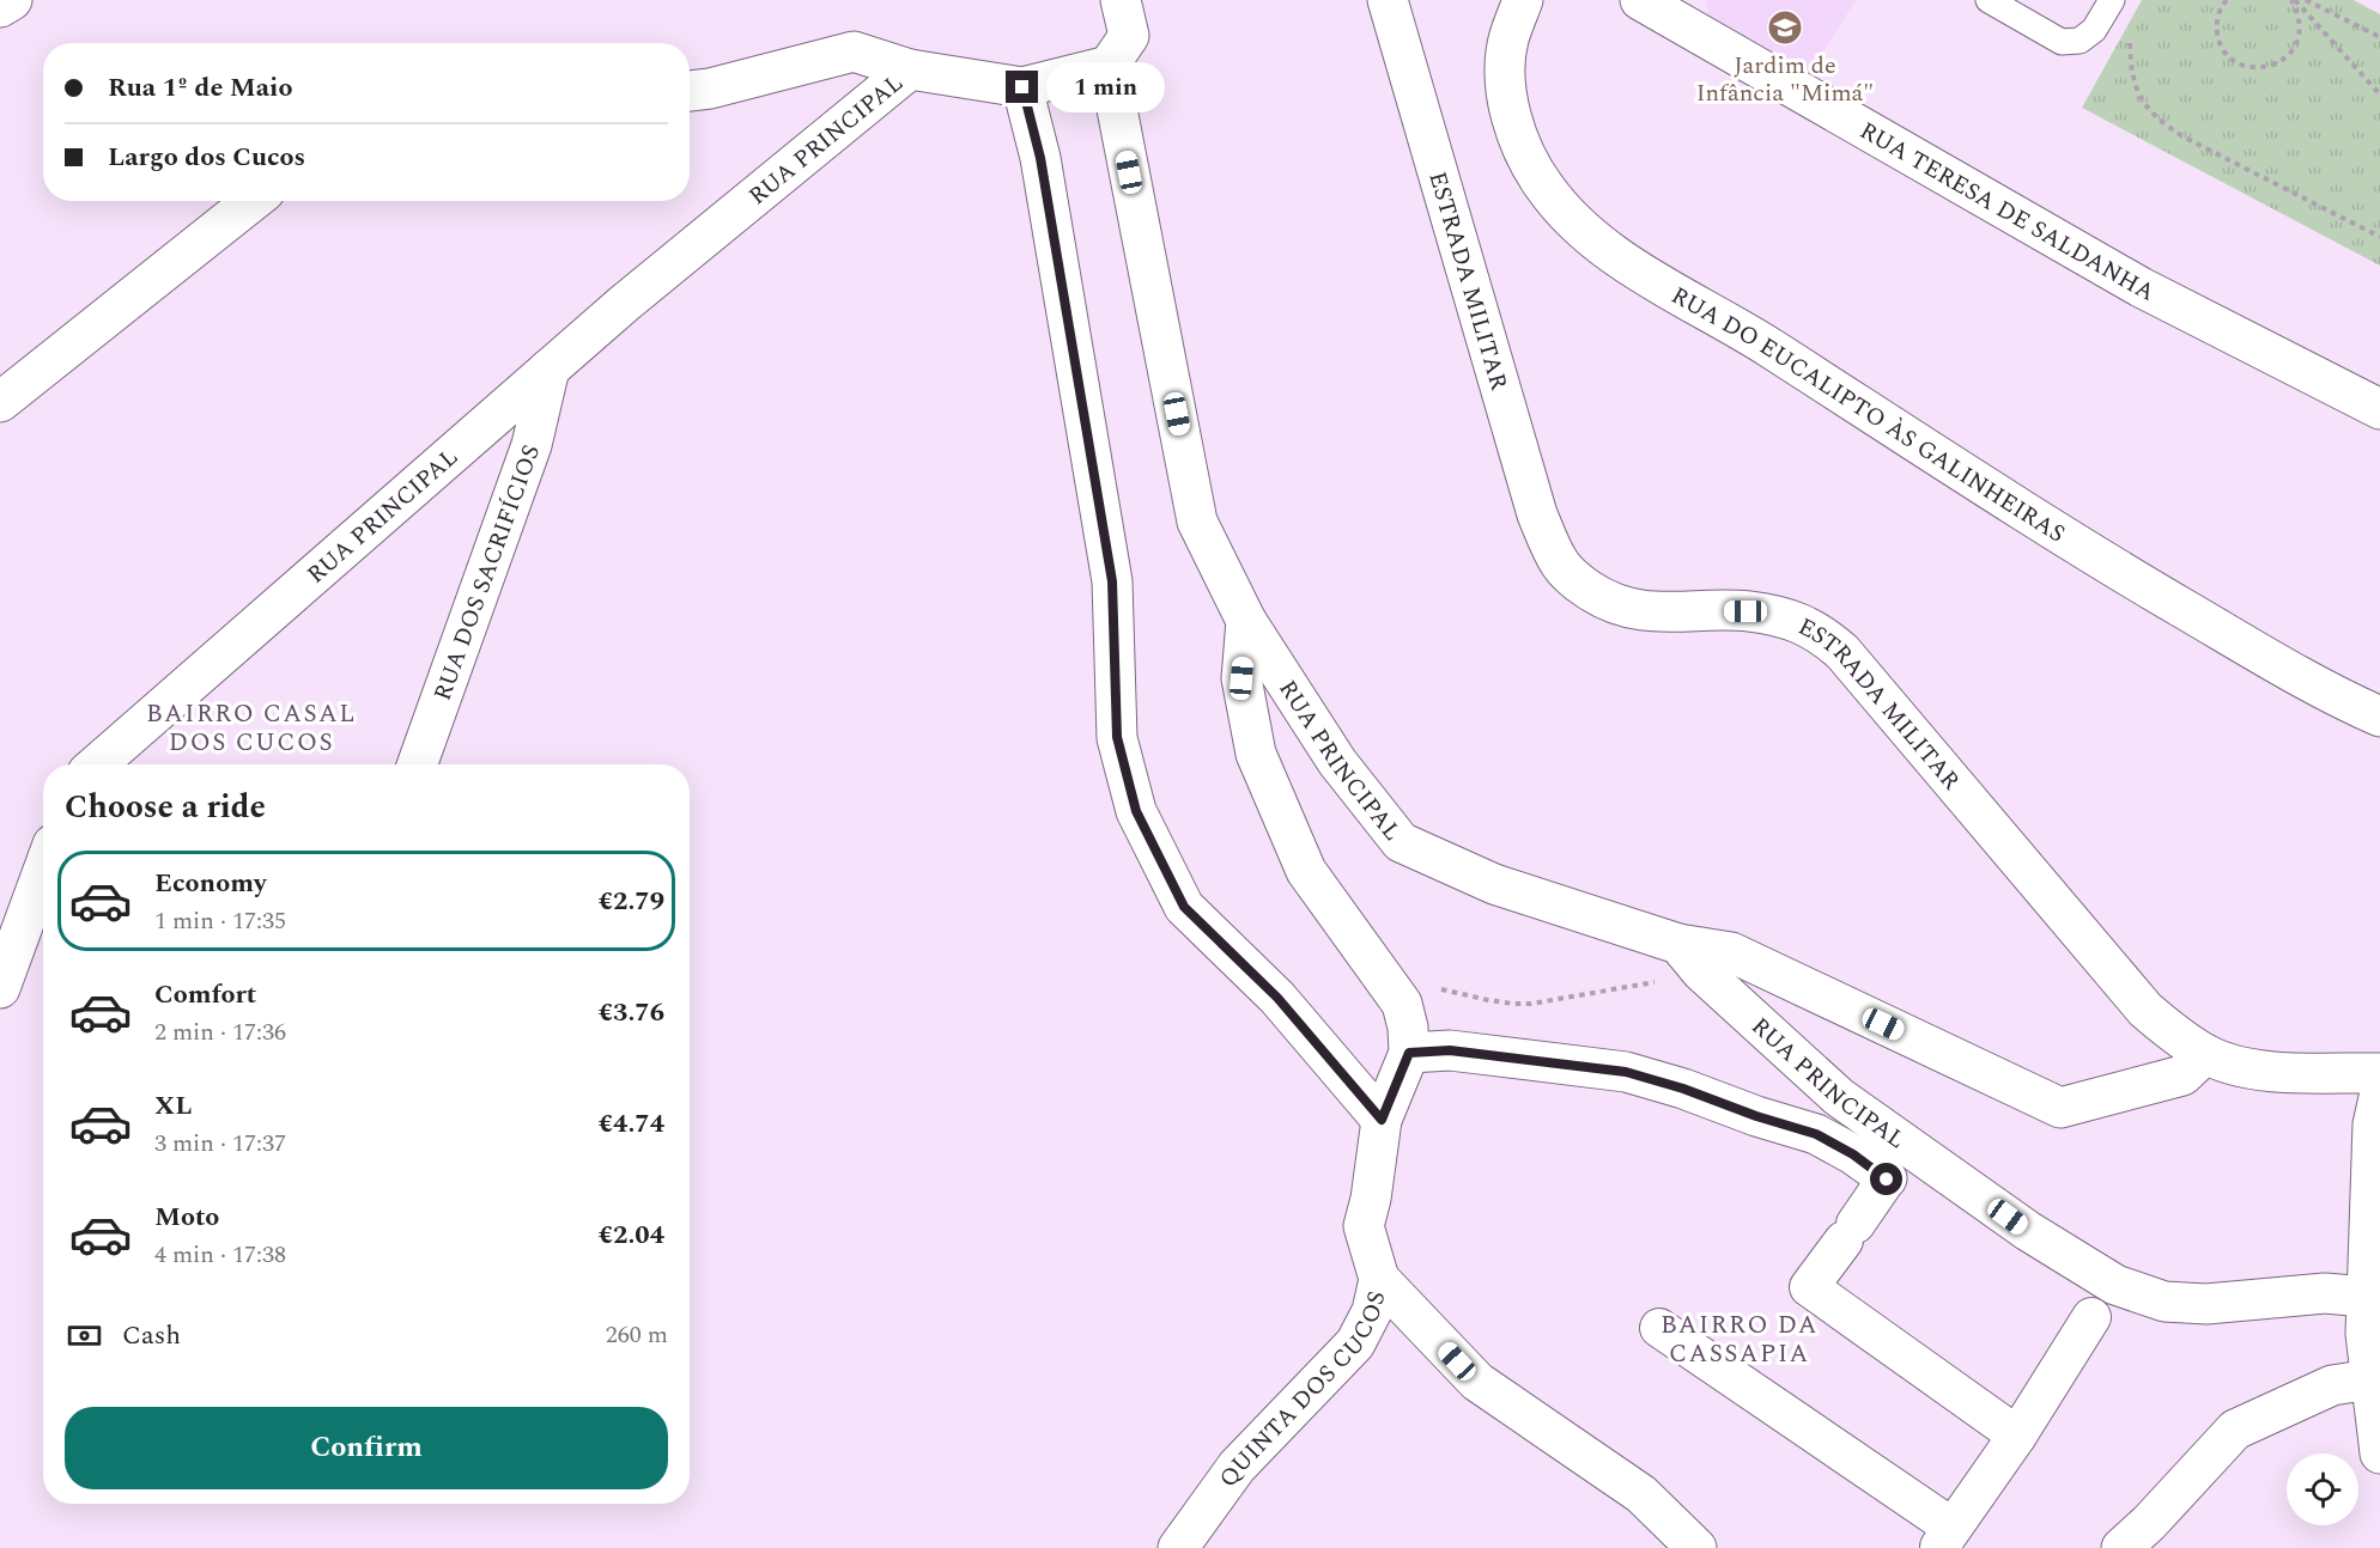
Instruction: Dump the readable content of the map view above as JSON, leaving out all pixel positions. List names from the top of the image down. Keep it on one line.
{"streets":{"street":["RUA PRINCIPAL","RUA TERESA DE SALDANHA","ESTRADA MILITAR","RUA DO EUCALIPTO ÀS GALINHEIRAS","RUA DOS SACRIFÍCIOS","QUINTA DOS CUCOS"]},"crossings":[["RUA PRINCIPAL","RUA DOS SACRIFÍCIOS"],["RUA PRINCIPAL","QUINTA DOS CUCOS"]],"districts":["BAIRRO CASAL DOS CUCOS","BAIRRO DA CASSAPIA"],"places":{"school or university":["Jardim de Infância \"Mimá\""]},"page":{"banner":["Rua 1º de Maio","Largo dos Cucos"],"bubble":"1 min","heading":"Choose a ride","list":[{"name":"Economy","note":"1 min · 17:35","value":"€2.79"},{"name":"Comfort","note":"2 min · 17:36","value":"€3.76"},{"name":"XL","note":"3 min · 17:37","value":"€4.74"},{"name":"Moto","note":"4 min · 17:38","value":"€2.04"}],"pay":["Cash","260 m"],"buttons":"Confirm"}}
